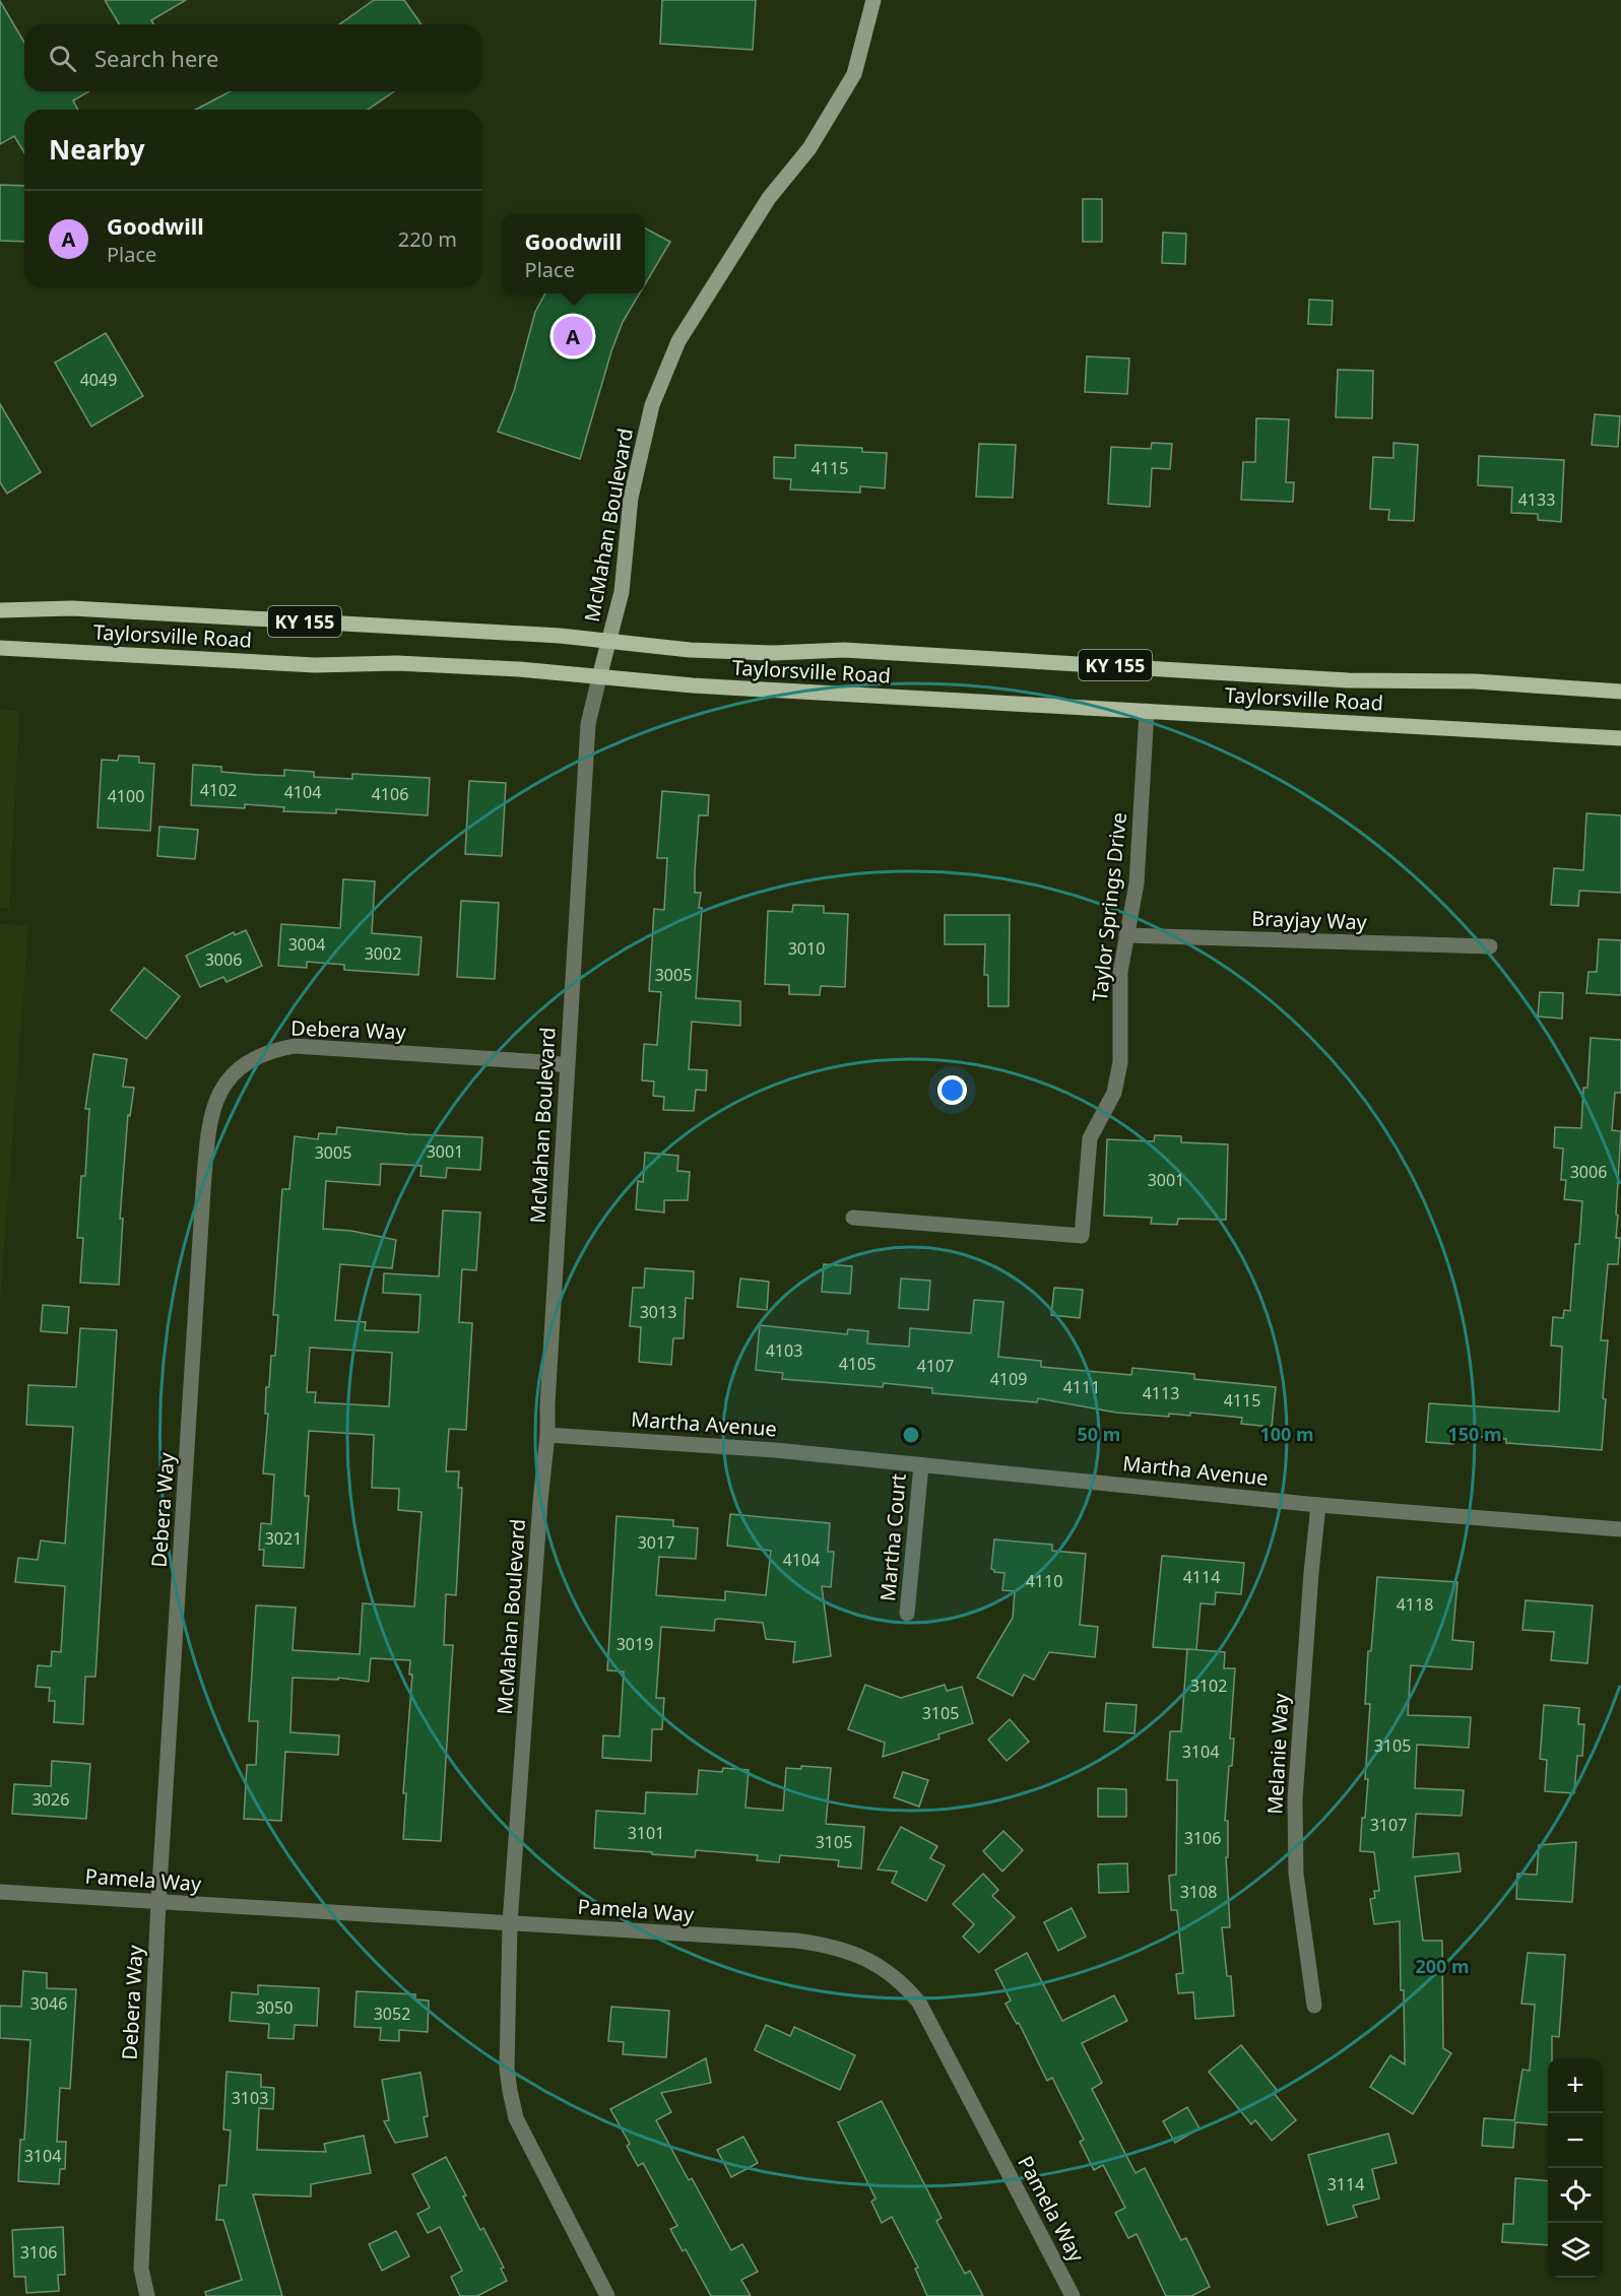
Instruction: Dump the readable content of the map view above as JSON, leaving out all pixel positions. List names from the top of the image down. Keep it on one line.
{"streets":{"main road":["KY 155","Taylorsville Road"],"street":["McMahan Boulevard","Taylor Springs Drive","Brayjay Way","Debera Way","Martha Avenue","Martha Court","Melanie Way","Pamela Way"]},"crossings":[["McMahan Boulevard","Taylorsville Road"],["McMahan Boulevard","Debera Way"],["McMahan Boulevard","Martha Avenue"],["McMahan Boulevard","Pamela Way"],["Taylorsville Road","Taylor Springs Drive"],["Taylor Springs Drive","Brayjay Way"],["Debera Way","Pamela Way"],["Martha Avenue","Martha Court"],["Martha Avenue","Melanie Way"]],"house_numbers":["4049","4115","4133","4102","4104","4106","4100","3004","3010","3002","3006","3005","3001","3005","3006","3001","3013","4103","4105","4107","4109","4111","4113","4115","3021","3017","4104","4114","4110","4118","3019","3102","3105","3105","3104","3026","3107","3101","3106","3105","3108","3046","3050","3052","3103","3104","3114","3106"],"page":{"search":"Search here","heading":"Nearby","list":[{"mark":"A","name":"Goodwill","note":"Place","value":"220 m"}],"popup":["Goodwill","Place"],"pins":"A","map_buttons":["+","−"]},"rings":["50 m","100 m","150 m","200 m"]}
